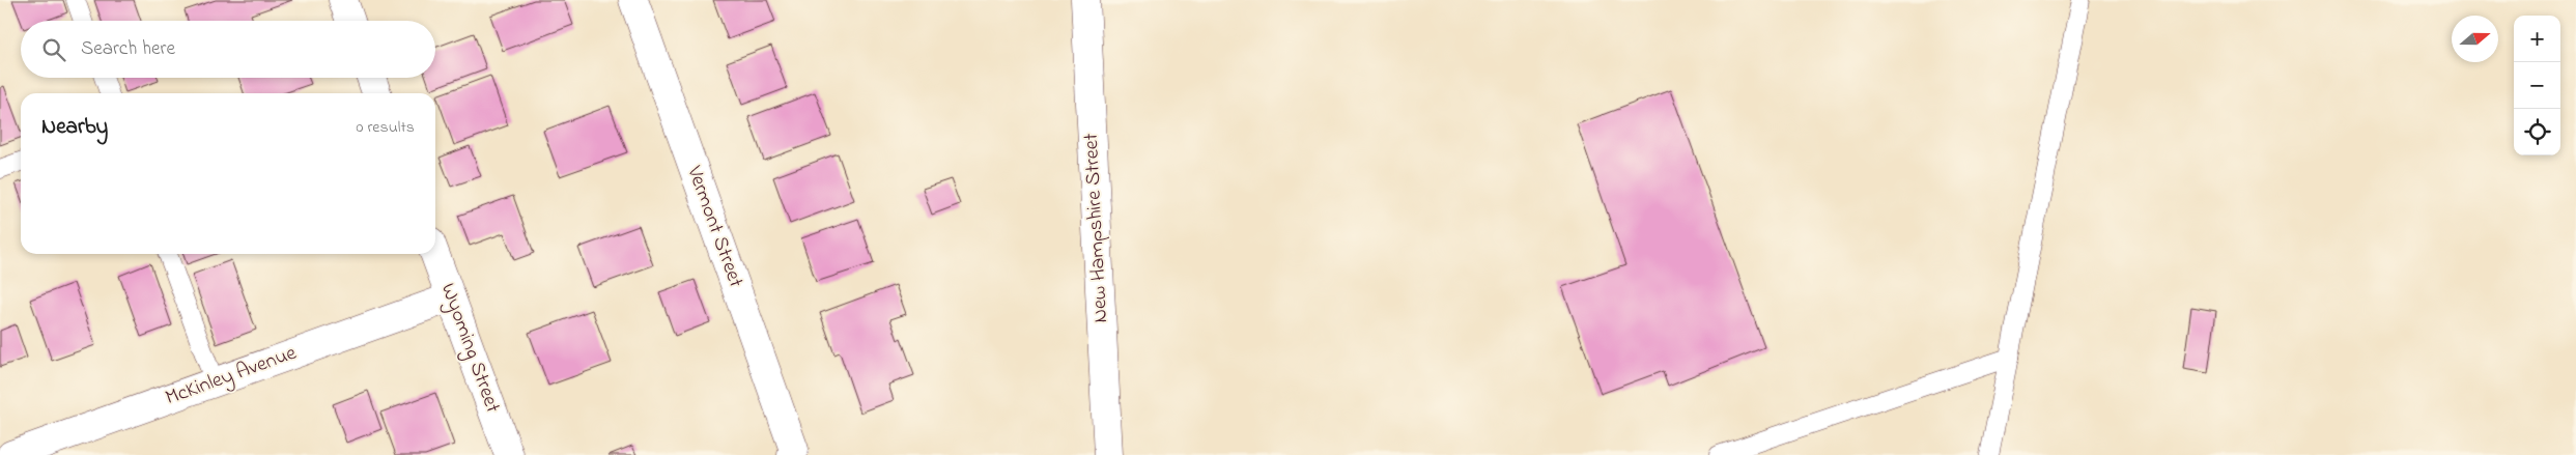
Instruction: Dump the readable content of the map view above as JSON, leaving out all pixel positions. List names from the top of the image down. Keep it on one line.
{"streets":{"street":["Vermont Street","New Hampshire Street","Wyoming Street","McKinley Avenue"]},"crossings":[["Wyoming Street","McKinley Avenue"]],"north":"right","page":{"map_buttons":["+","−"],"search":"Search here","heading":["Nearby","0 results"]}}
